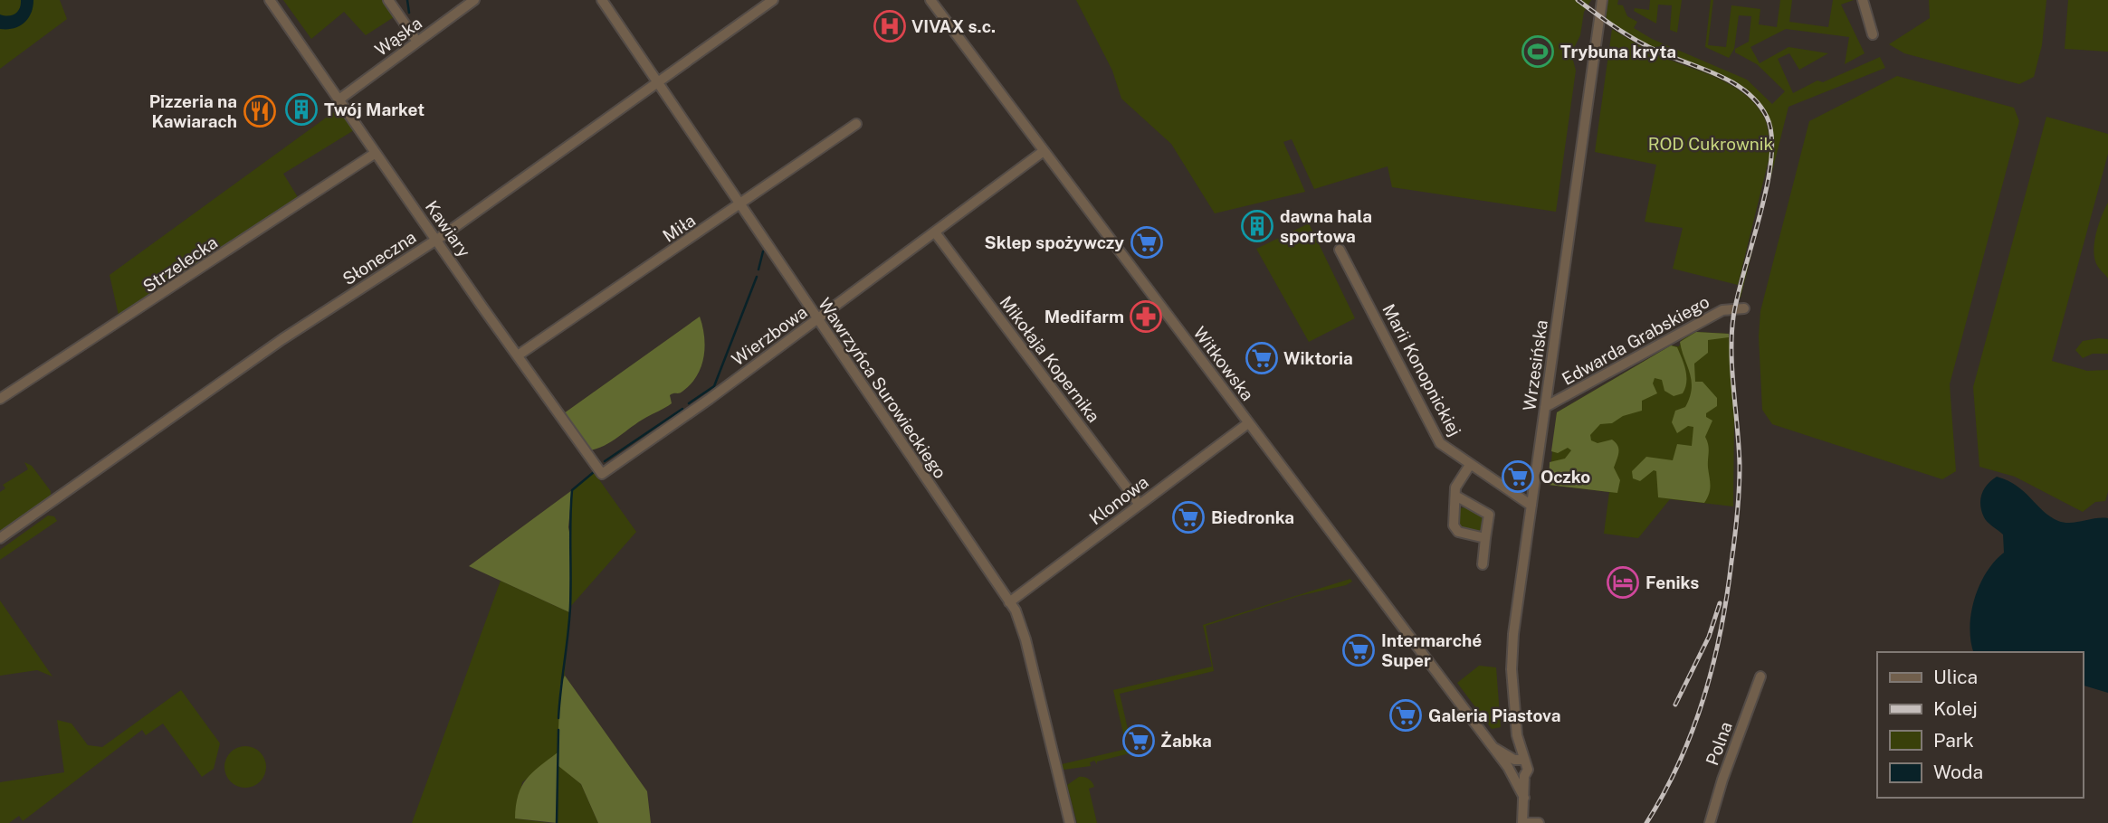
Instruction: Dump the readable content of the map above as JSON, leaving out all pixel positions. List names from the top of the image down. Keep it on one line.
{"streets":{"street":["Wąska","Miła","Kawiary","Słoneczna","Strzelecka","Wierzbowa","Edwarda Grabskiego","Mikołaja Kopernika","Witkowska","Wrzesińska","Marii Konopnickiej","Wawrzyńca Surowieckiego","Klonowa","Polna"]},"crossings":[["Wąska","Kawiary"],["Miła","Kawiary"],["Miła","Wawrzyńca Surowieckiego"],["Kawiary","Słoneczna"],["Kawiary","Strzelecka"],["Kawiary","Wierzbowa"],["Słoneczna","Wawrzyńca Surowieckiego"],["Wierzbowa","Mikołaja Kopernika"],["Wierzbowa","Witkowska"],["Wierzbowa","Wawrzyńca Surowieckiego"],["Edwarda Grabskiego","Wrzesińska"],["Mikołaja Kopernika","Klonowa"],["Witkowska","Wrzesińska"],["Witkowska","Klonowa"],["Wrzesińska","Marii Konopnickiej"],["Wawrzyńca Surowieckiego","Klonowa"]],"parks":["ROD Cukrownik"],"places":{"hospital":["VIVAX s.c."],"sports":["Trybuna kryta"],"building":["Twój Market","dawna hala sportowa"],"restaurant":["Pizzeria na Kawiarach"],"supermarket":["Sklep spożywczy","Wiktoria","Oczko","Biedronka","Intermarché Super","Galeria Piastova","Żabka"],"pharmacy":["Medifarm"],"hotel":["Feniks"]},"legend":["Ulica","Kolej","Park","Woda"]}
